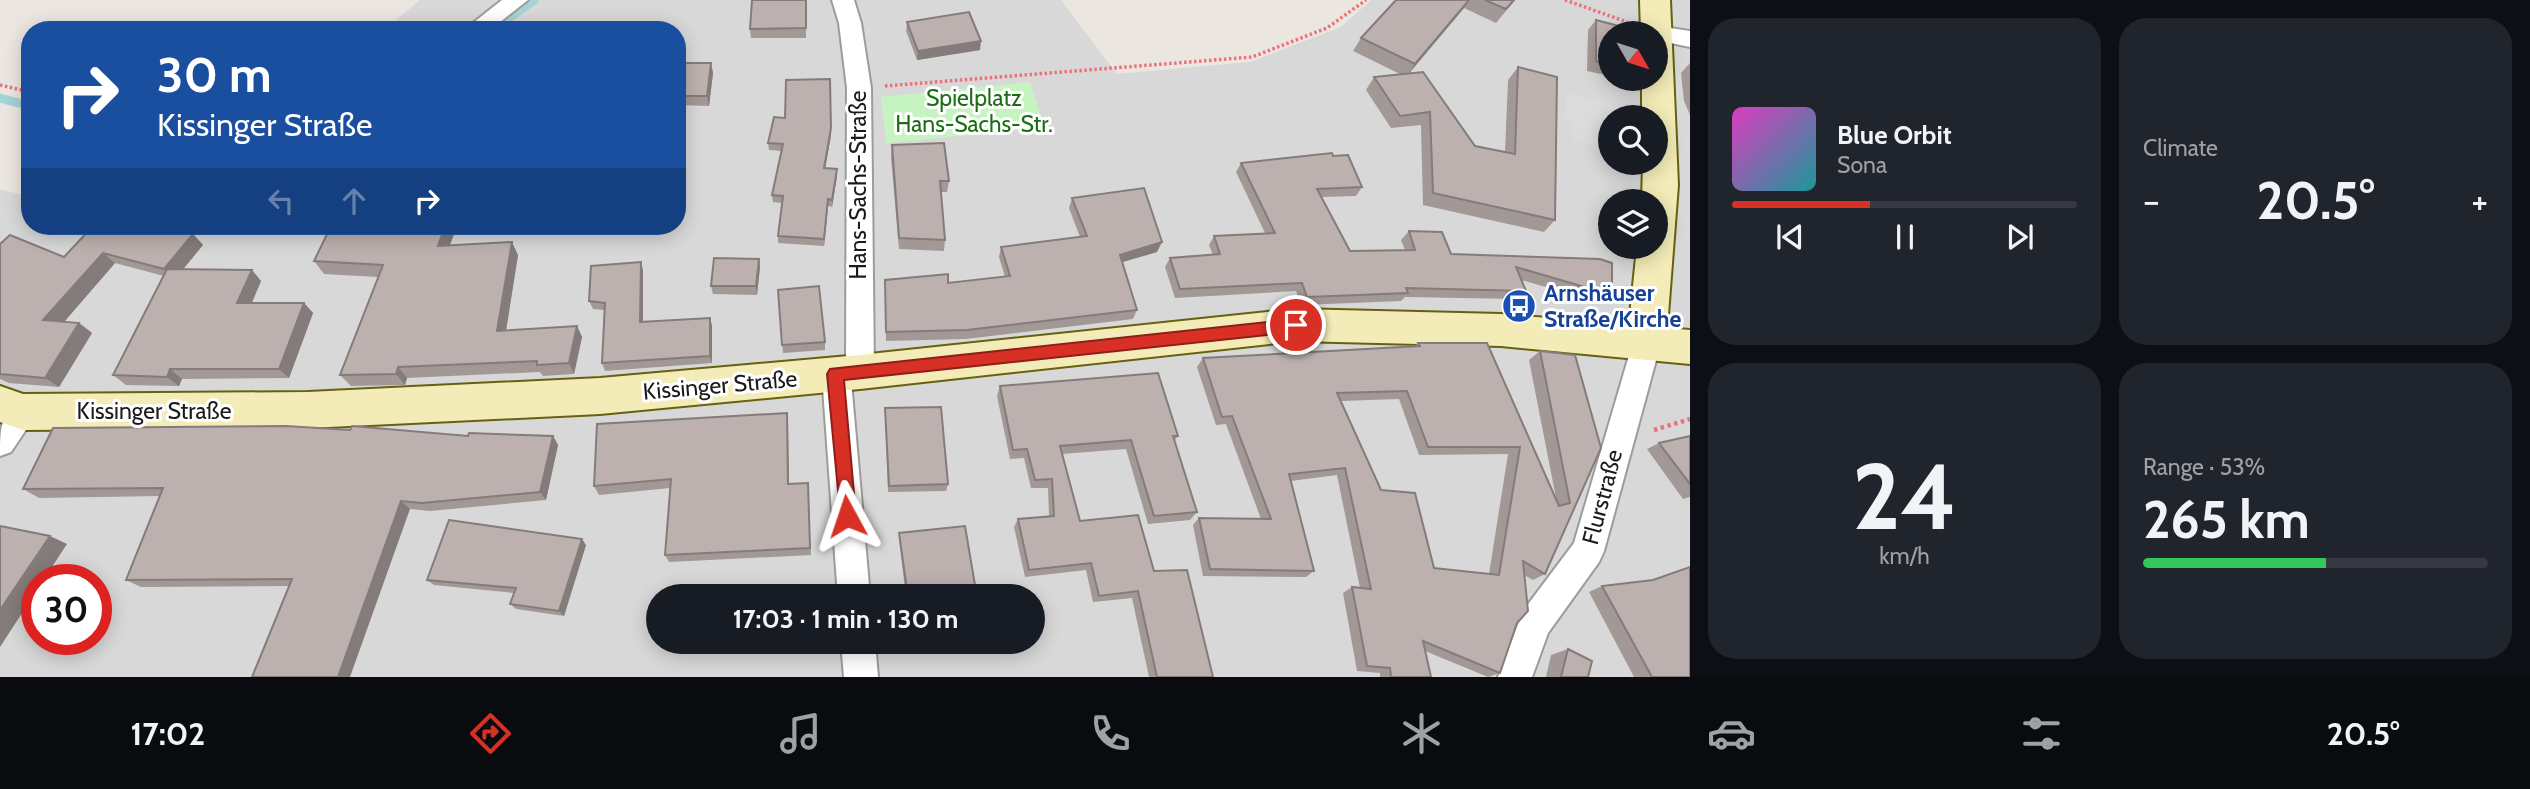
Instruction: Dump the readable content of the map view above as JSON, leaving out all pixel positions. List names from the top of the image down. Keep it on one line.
{"streets":{"street":["Hans-Sachs-Straße","Kissinger Straße","Flurstraße"]},"crossings":[["Hans-Sachs-Straße","Kissinger Straße"],["Kissinger Straße","Flurstraße"]],"parks":["Spielplatz Hans-Sachs-Str."],"places":{"bus stop":["Arnshäuser Straße/Kirche"]},"north":"bottom right","page":{"tile":["Climate",["24","km/h"],["Range · 53%","265 km"]],"turn":["30 m","Kissinger Straße"],"song":["Blue Orbit","Sona"],"heat":["−","20.5°","+"],"limit":"30","trip":"17:03 · 1 min · 130 m","tabs":["17:02","20.5°"]}}
